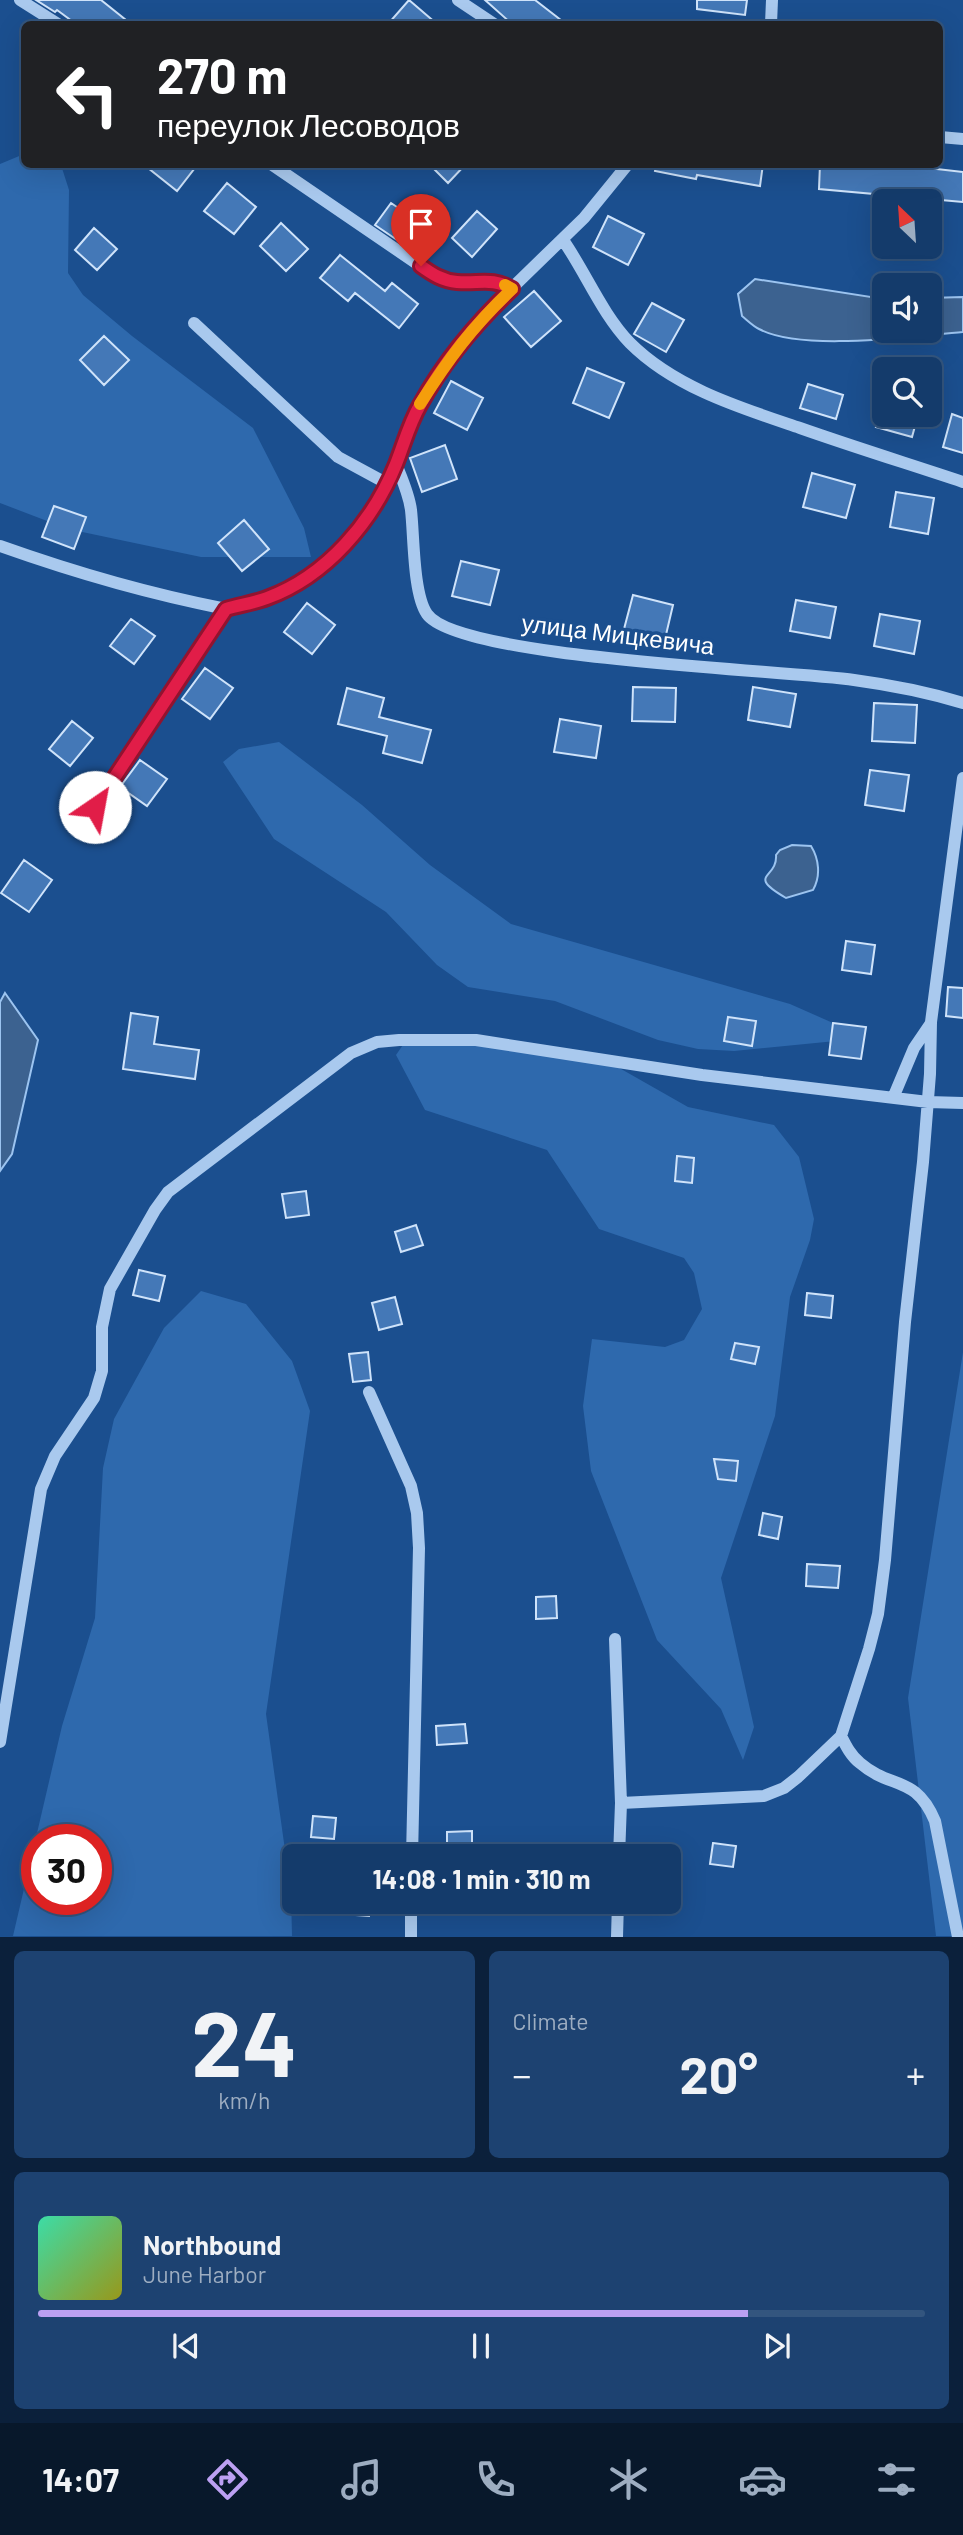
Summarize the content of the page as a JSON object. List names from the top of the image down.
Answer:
{
  "streets": {
    "street": ["улица Мицкевича"]
  },
  "north": "top left",
  "page": {
    "turn": ["270 m", "переулок Лесоводов"],
    "limit": "30",
    "trip": "14:08 · 1 min · 310 m",
    "tile": [
      ["24", "km/h"],
      "Climate"
    ],
    "heat": ["−", "20°", "+"],
    "song": ["Northbound", "June Harbor"],
    "tabs": "14:07"
  }
}
